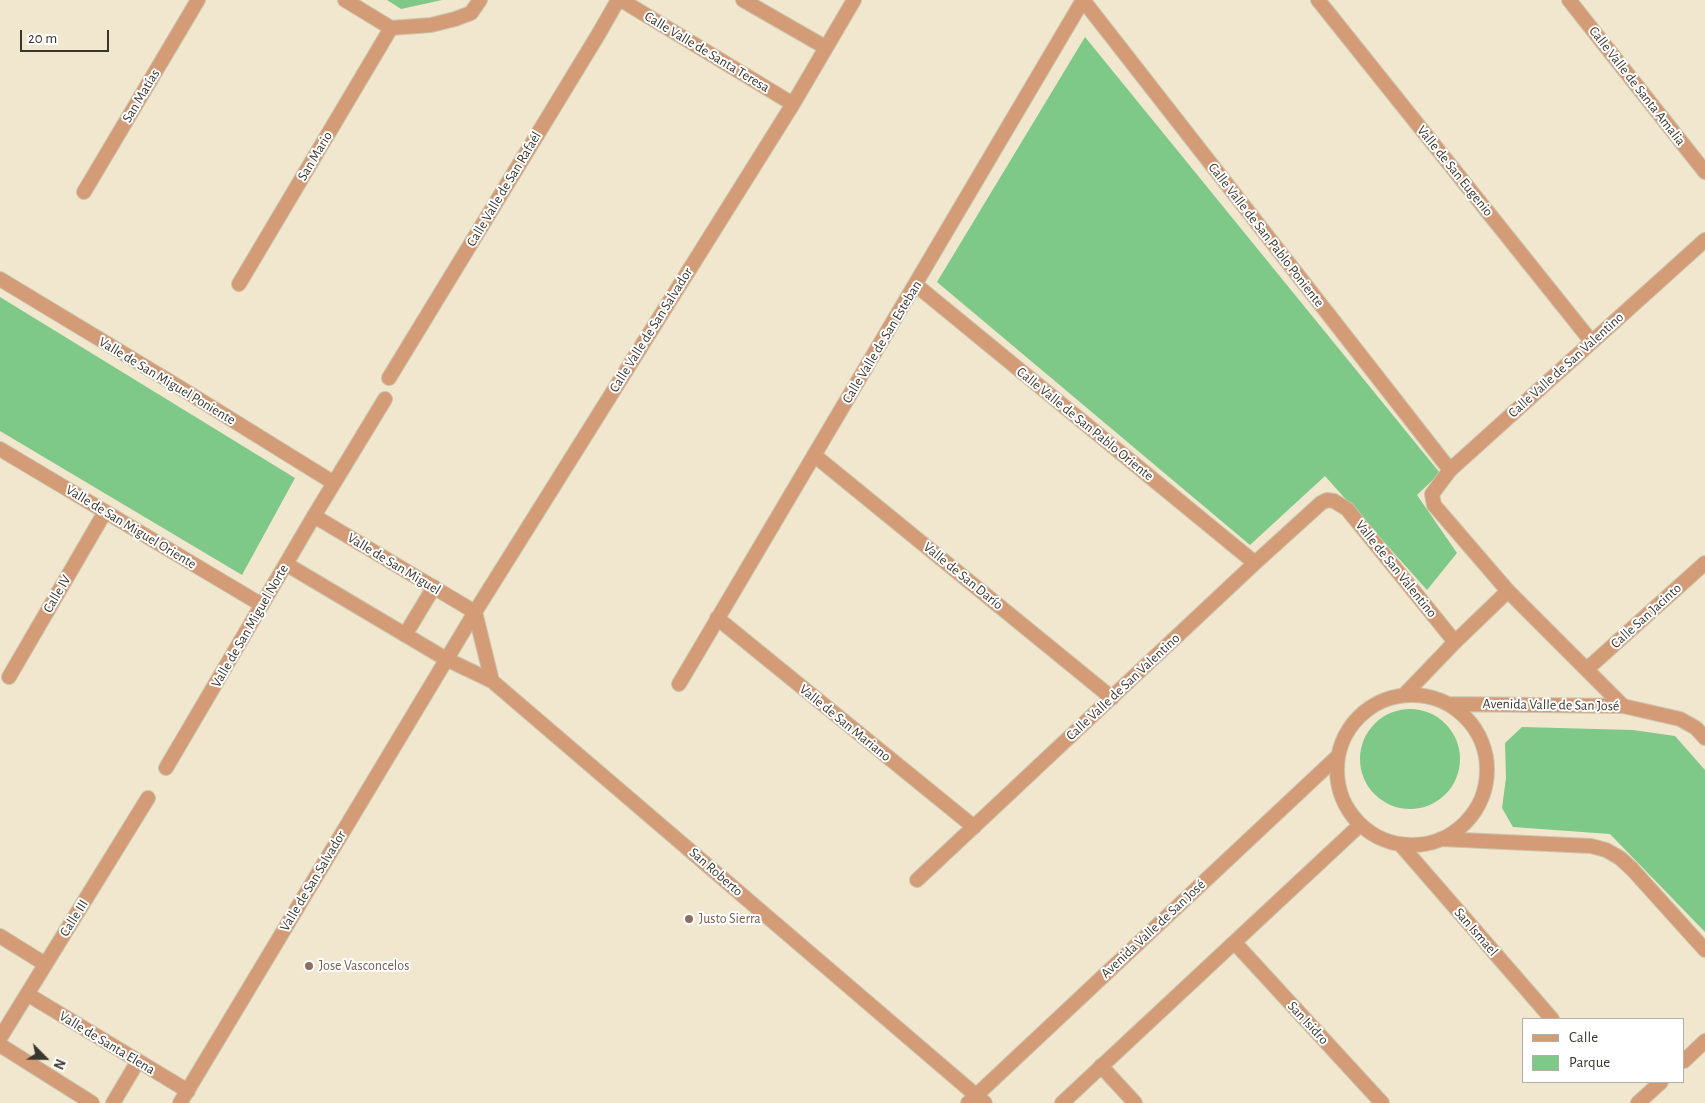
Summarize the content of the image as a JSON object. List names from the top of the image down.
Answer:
{
  "streets": {
    "street": [
      "Calle Valle de Santa Teresa",
      "Calle Valle de Santa Amalia",
      "San Matías",
      "San Mario",
      "Valle de San Eugenio",
      "Calle Valle de San Rafaél",
      "Calle Valle de San Pablo Poniente",
      "Calle Valle de San Salvador",
      "Calle Valle de San Esteban",
      "Calle Valle de San Valentino",
      "Valle de San Miguel Poniente",
      "Calle Valle de San Pablo Oriente",
      "Valle de San Miguel Oriente",
      "Valle de San Miguel",
      "Valle de San Valentino",
      "Valle de San Darío",
      "Calle IV",
      "Calle San Jacinto",
      "Valle de San Miguel Norte",
      "Avenida Valle de San José",
      "Valle de San Mariano",
      "San Roberto",
      "Valle de San Salvador",
      "Calle III",
      "San Ismael",
      "San Isidro",
      "Valle de Santa Elena"
    ]
  },
  "crossings": [
    ["Calle Valle de Santa Teresa", "Calle Valle de San Rafaél"],
    ["Calle Valle de Santa Teresa", "Calle Valle de San Salvador"],
    ["Valle de San Eugenio", "Calle Valle de San Valentino"],
    ["Calle Valle de San Pablo Poniente", "Calle Valle de San Esteban"],
    ["Calle Valle de San Pablo Poniente", "Calle Valle de San Valentino"],
    ["Calle Valle de San Salvador", "Valle de San Miguel"],
    ["Calle Valle de San Salvador", "San Roberto"],
    ["Calle Valle de San Salvador", "Valle de San Salvador"],
    ["Calle Valle de San Esteban", "Calle Valle de San Pablo Oriente"],
    ["Calle Valle de San Esteban", "Valle de San Darío"],
    ["Calle Valle de San Esteban", "Valle de San Mariano"],
    ["Calle Valle de San Valentino", "Calle Valle de San Pablo Oriente"],
    ["Calle Valle de San Valentino", "Valle de San Valentino"],
    ["Calle Valle de San Valentino", "Valle de San Darío"],
    ["Calle Valle de San Valentino", "Valle de San Mariano"],
    ["Valle de San Miguel Poniente", "Valle de San Miguel Norte"],
    ["Valle de San Miguel Oriente", "Calle IV"],
    ["Valle de San Miguel Oriente", "Valle de San Miguel Norte"],
    ["Valle de San Miguel", "Valle de San Miguel Norte"],
    ["Avenida Valle de San José", "San Roberto"],
    ["Avenida Valle de San José", "San Ismael"],
    ["San Roberto", "Valle de San Salvador"],
    ["Valle de San Salvador", "Valle de Santa Elena"],
    ["Calle III", "Valle de Santa Elena"]
  ],
  "places": ["Justo Sierra", "Jose Vasconcelos"],
  "legend": ["Calle", "Parque"],
  "scale_bar": "20 m",
  "north": "bottom right"
}
